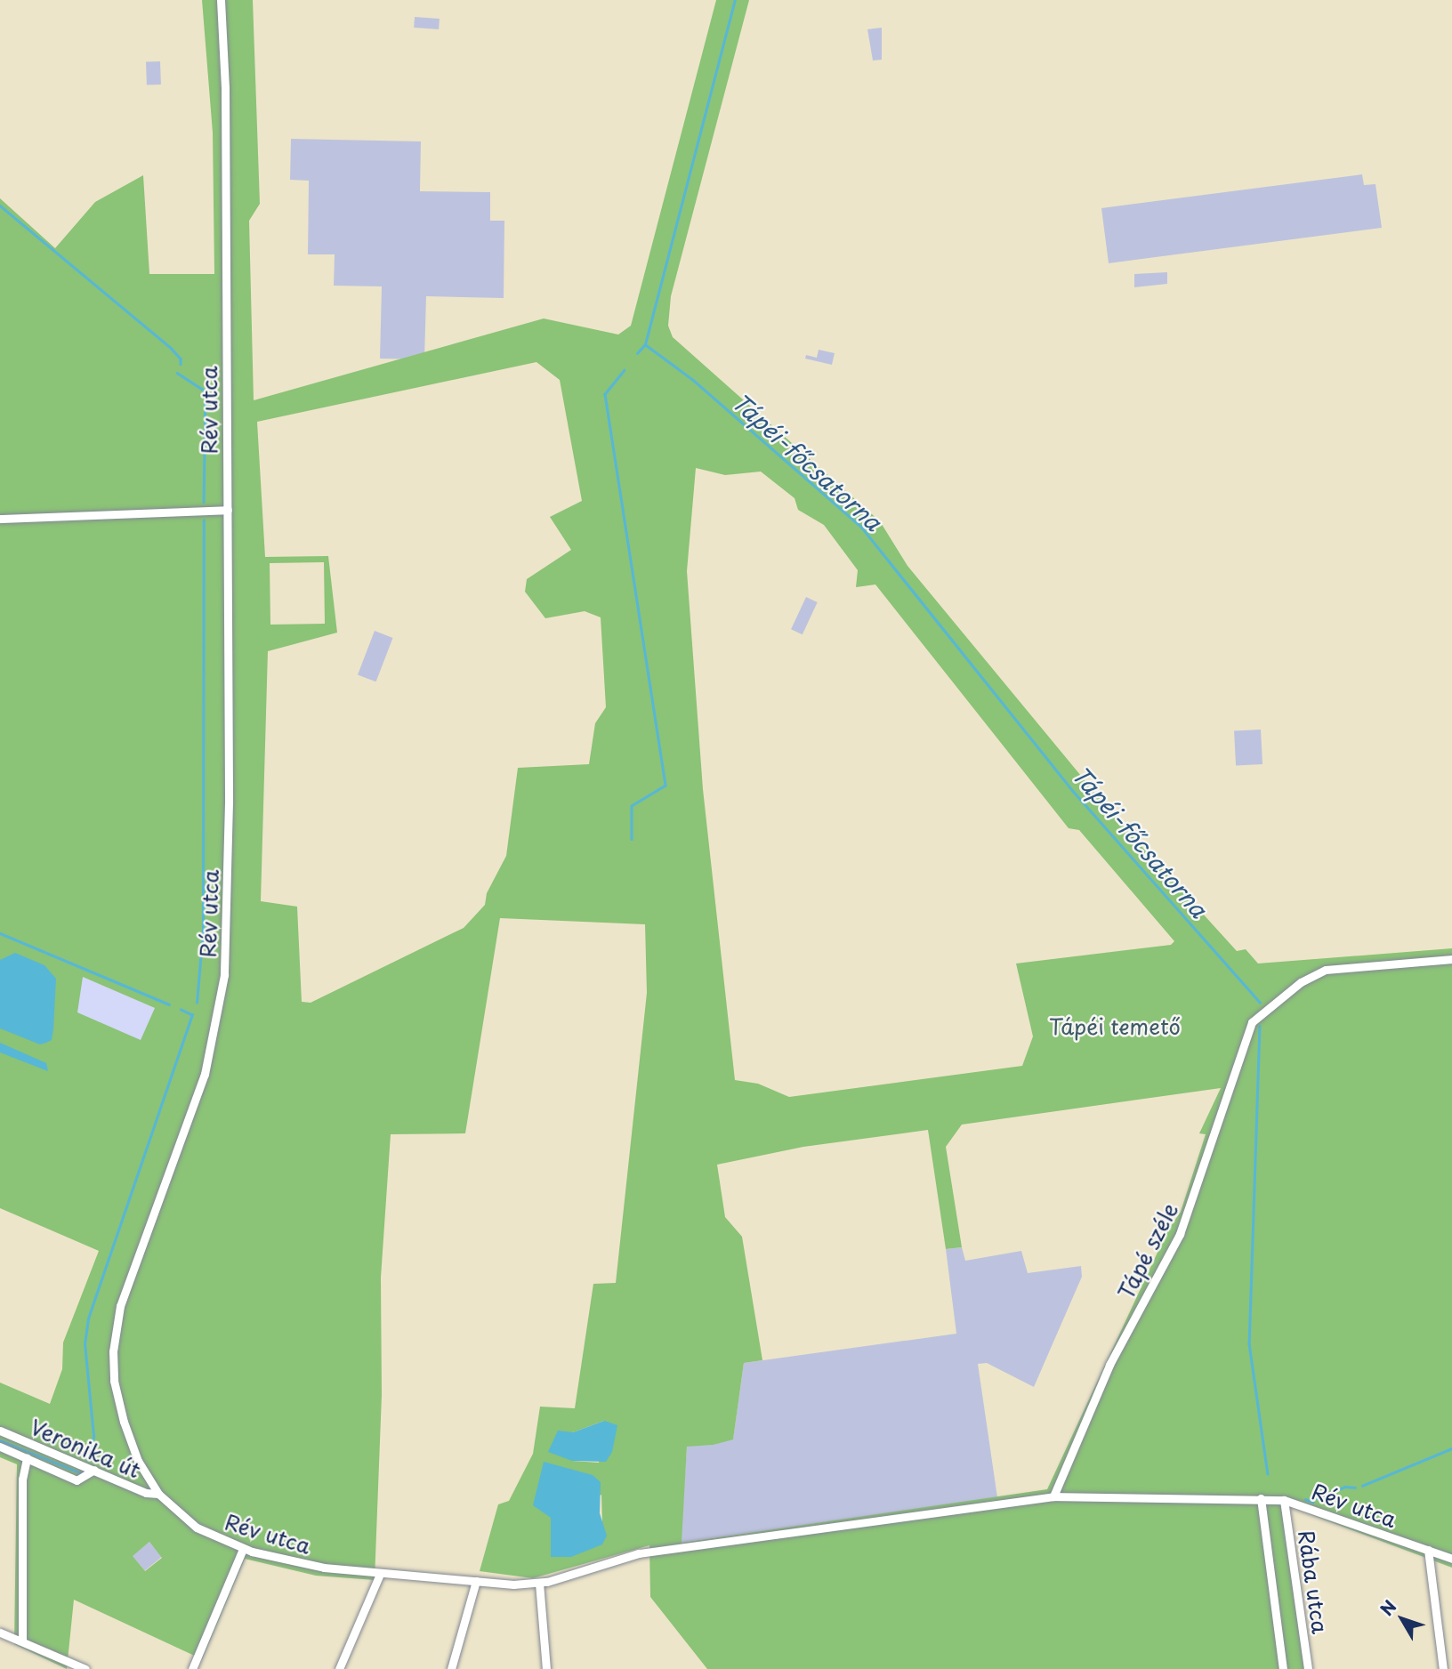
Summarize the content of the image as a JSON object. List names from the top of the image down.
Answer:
{
  "streets": {
    "street": [
      "Rév utca",
      "Tápé széle",
      "Veronika út",
      "Rába utca"
    ]
  },
  "crossings": [
    ["Rév utca", "Tápé széle"],
    ["Rév utca", "Veronika út"],
    ["Rév utca", "Rába utca"]
  ],
  "water": ["Tápéi-főcsatorna"],
  "parks": ["Tápéi temető"],
  "north": "top left"
}
